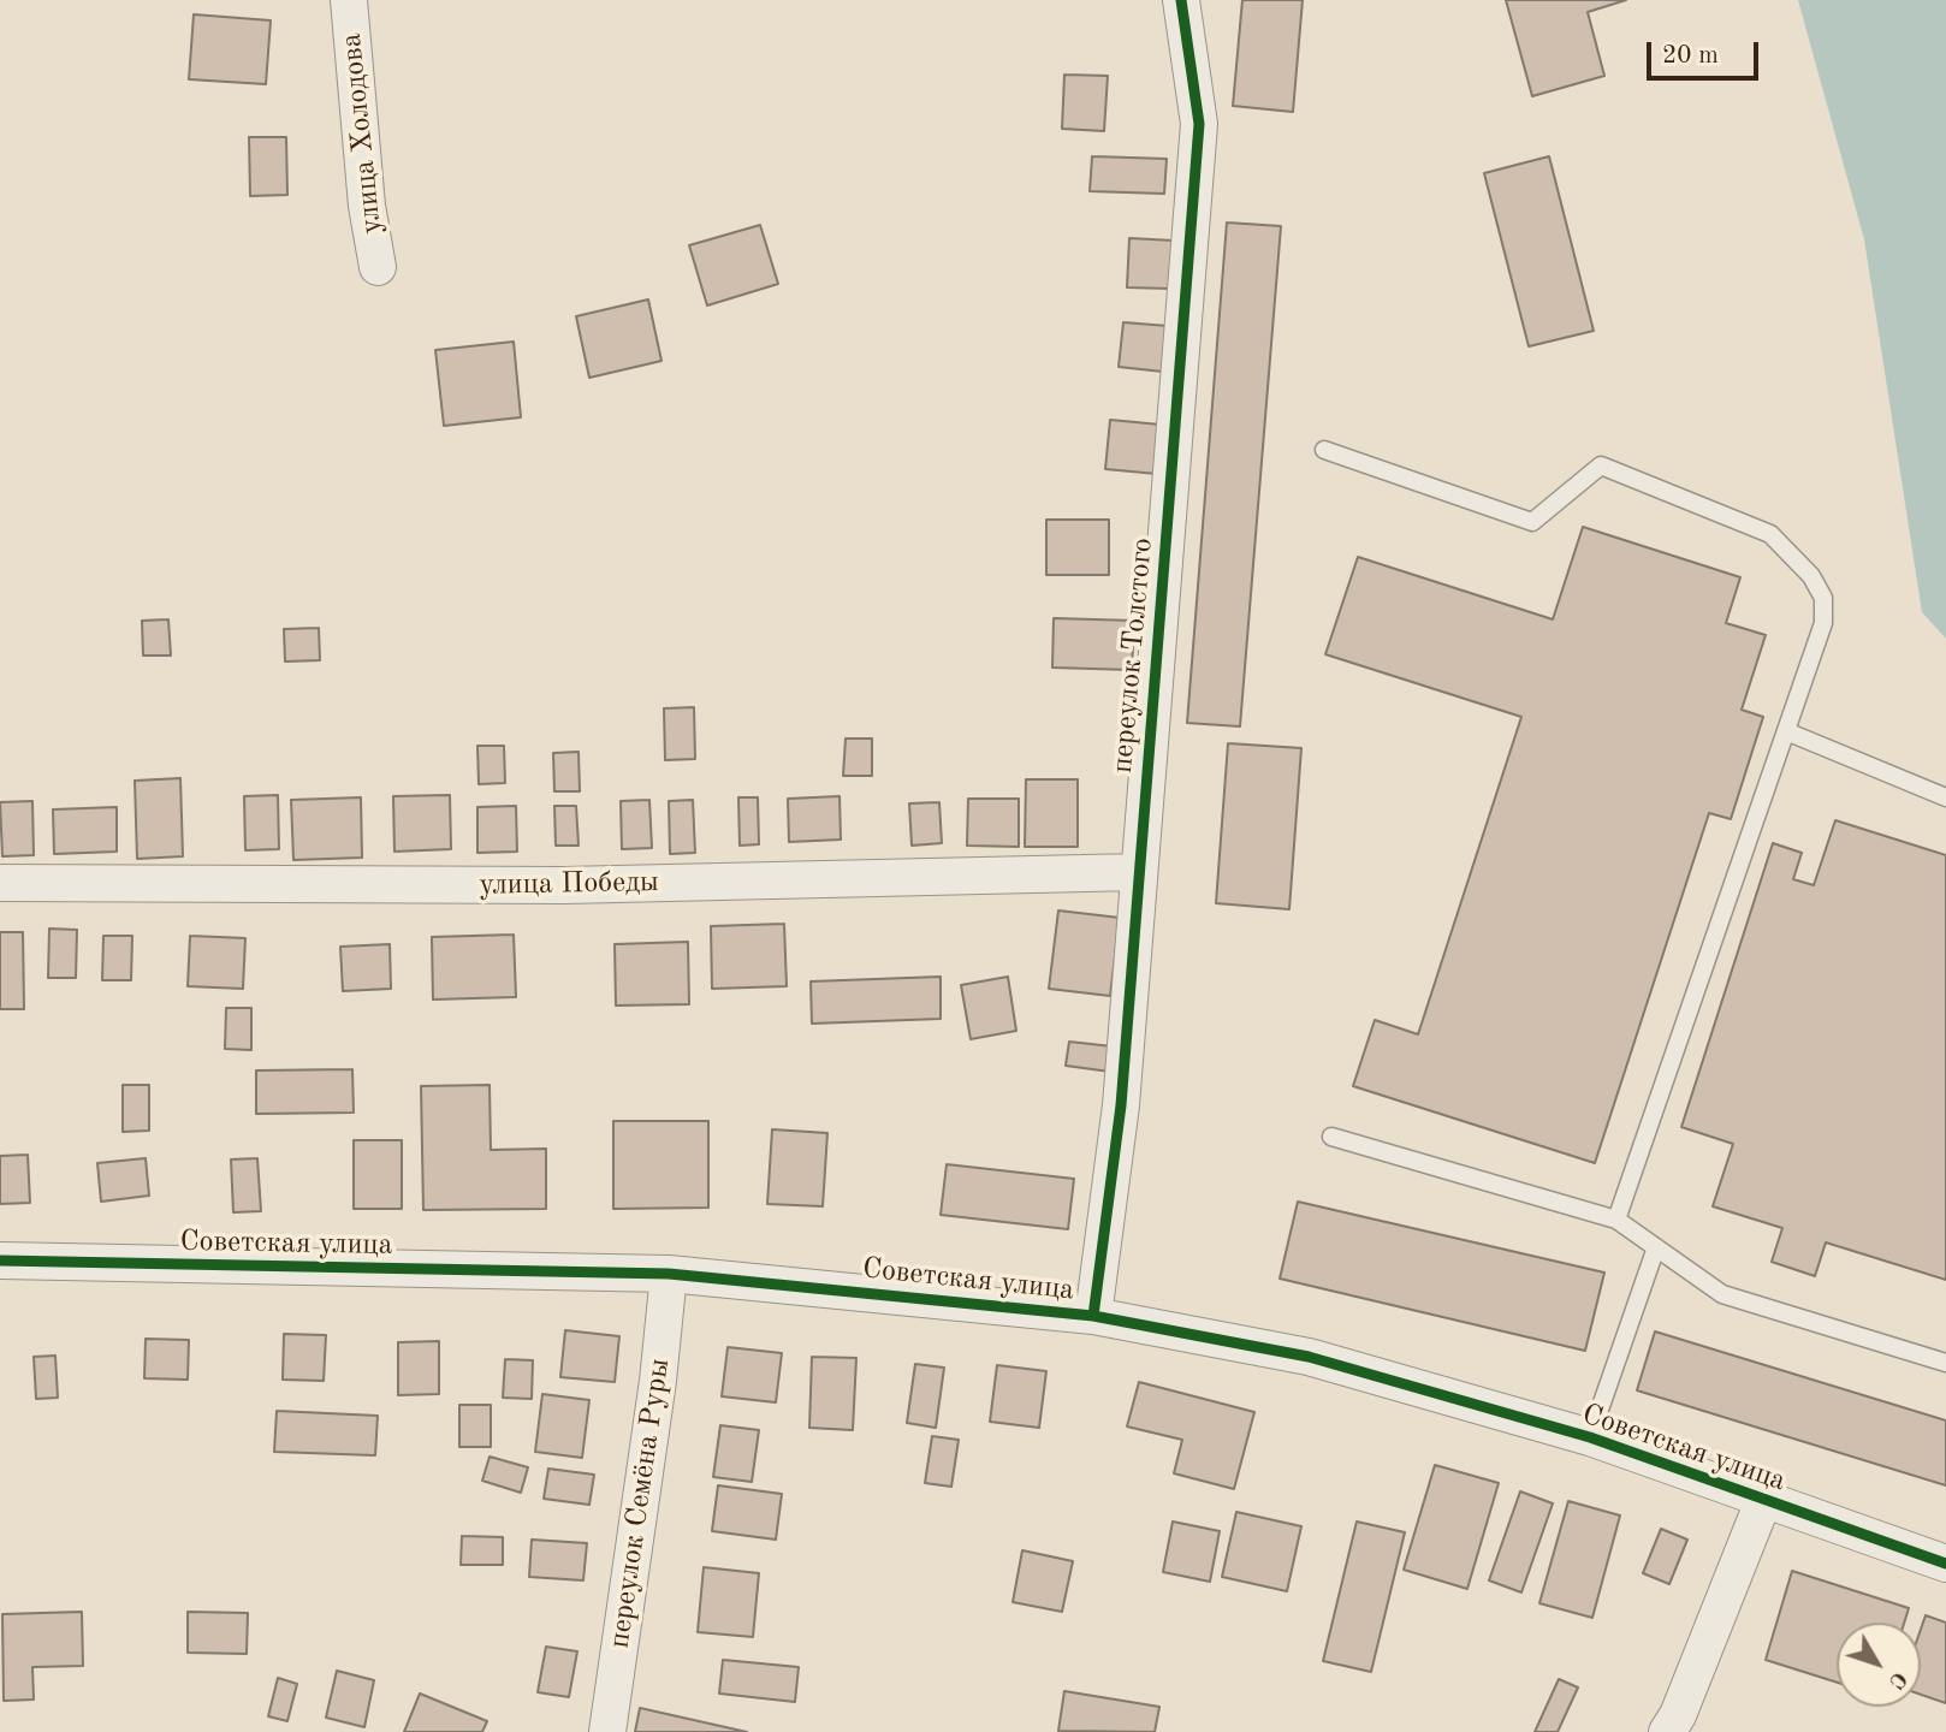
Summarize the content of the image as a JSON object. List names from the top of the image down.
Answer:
{
  "streets": {
    "street": [
      "улица Холодова",
      "переулок Толстого",
      "улица Победы",
      "Советская улица",
      "переулок Семёна Руры"
    ]
  },
  "crossings": [
    ["переулок Толстого", "улица Победы"],
    ["переулок Толстого", "Советская улица"],
    ["Советская улица", "переулок Семёна Руры"]
  ],
  "scale_bar": "20 m",
  "north": "bottom right"
}
